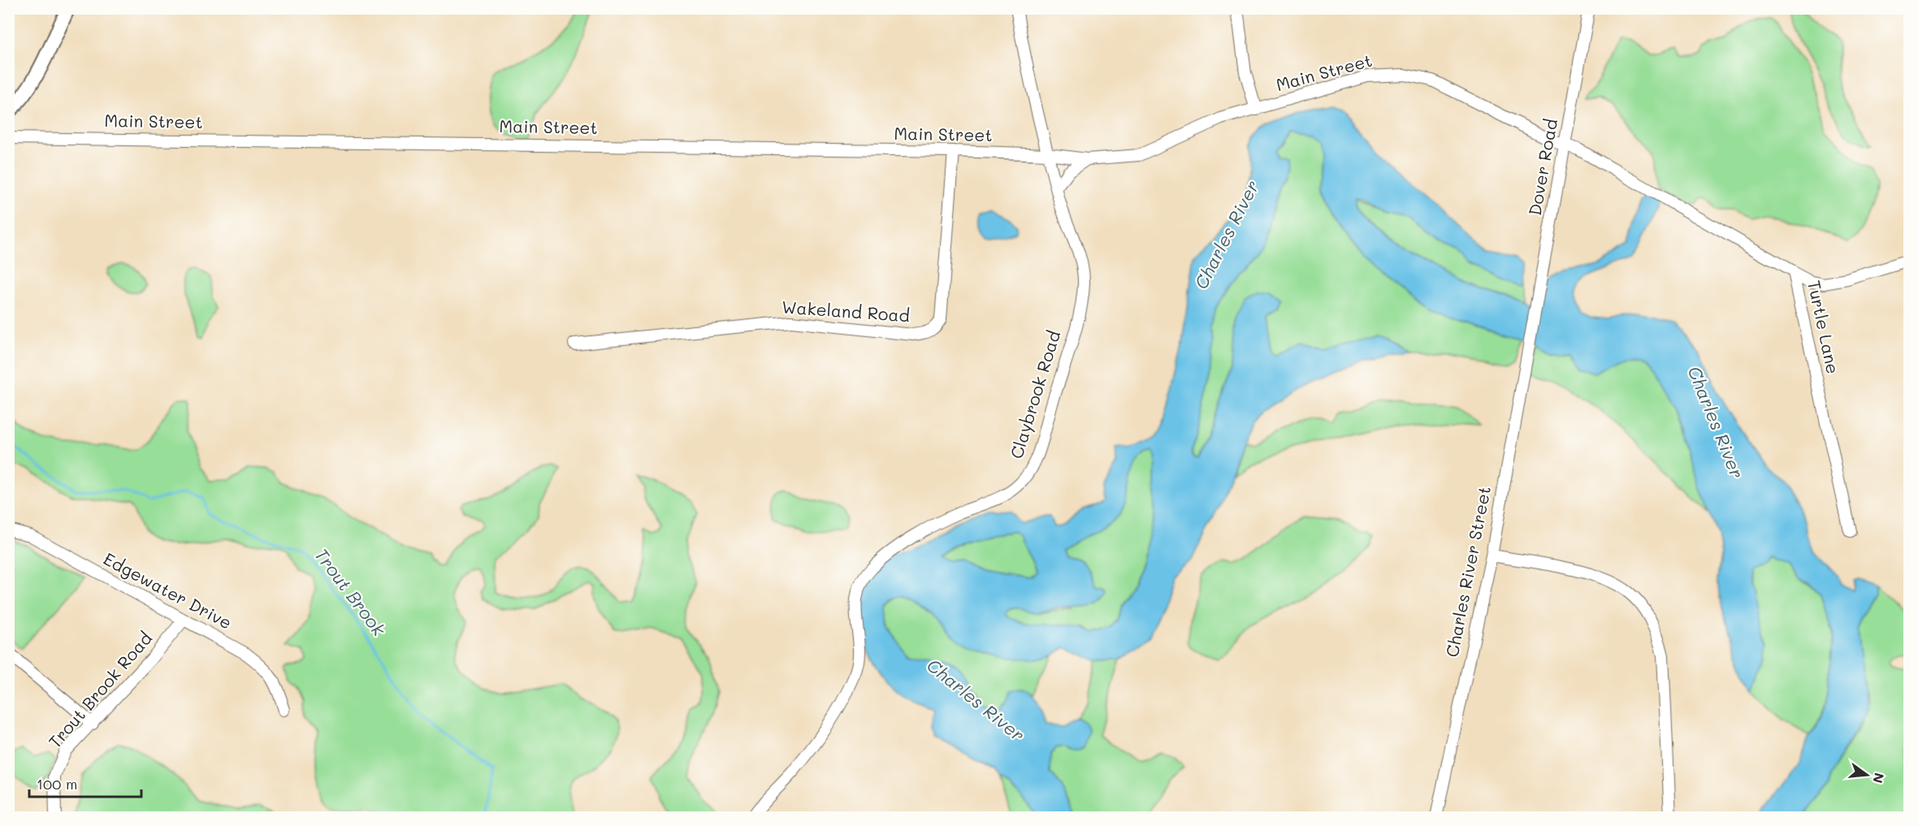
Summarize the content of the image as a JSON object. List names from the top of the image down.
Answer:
{
  "streets": {
    "street": [
      "Main Street",
      "Dover Road",
      "Wakeland Road",
      "Turtle Lane",
      "Claybrook Road",
      "Charles River Street",
      "Edgewater Drive",
      "Trout Brook Road"
    ]
  },
  "crossings": [
    ["Main Street", "Dover Road"],
    ["Main Street", "Wakeland Road"],
    ["Main Street", "Turtle Lane"],
    ["Main Street", "Claybrook Road"],
    ["Dover Road", "Turtle Lane"],
    ["Dover Road", "Charles River Street"],
    ["Edgewater Drive", "Trout Brook Road"]
  ],
  "water": ["Charles River", "Trout Brook"],
  "scale_bar": "100 m",
  "north": "right"
}
